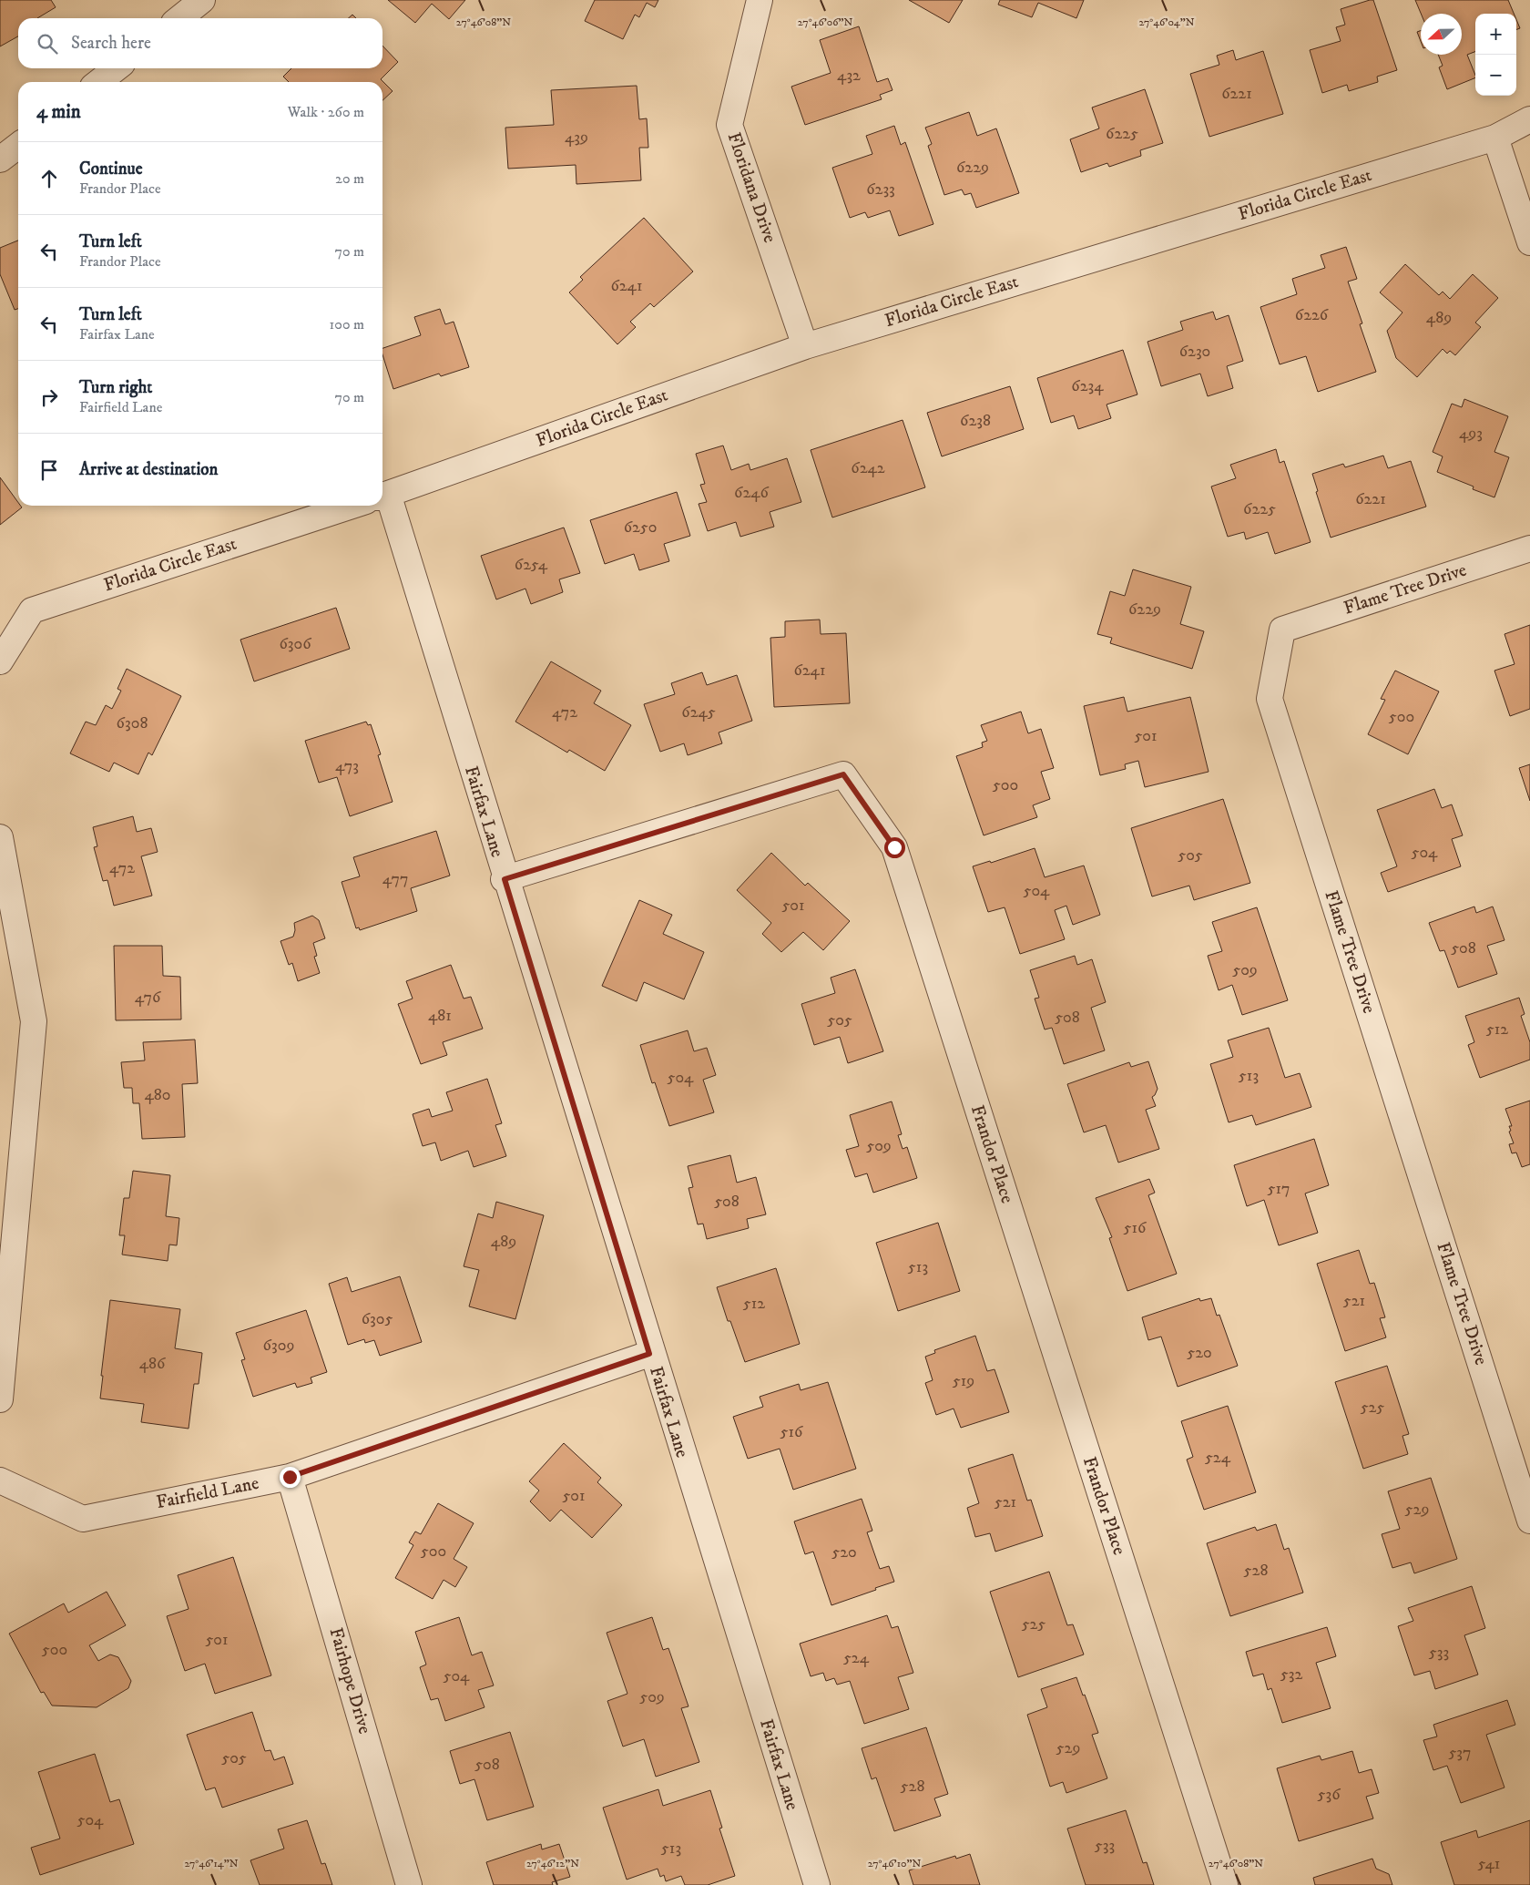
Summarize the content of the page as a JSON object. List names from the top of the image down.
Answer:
{
  "streets": {
    "street": [
      "Floridana Drive",
      "Florida Circle East",
      "Flame Tree Drive",
      "Fairfax Lane",
      "Frandor Place",
      "Fairfield Lane",
      "Fairhope Drive"
    ]
  },
  "crossings": [
    ["Floridana Drive", "Florida Circle East"],
    ["Fairfax Lane", "Frandor Place"],
    ["Fairfax Lane", "Fairfield Lane"],
    ["Fairfield Lane", "Fairhope Drive"]
  ],
  "house_numbers": [
    "432",
    "6221",
    "6225",
    "439",
    "6229",
    "6233",
    "6241",
    "6226",
    "489",
    "6230",
    "6234",
    "6238",
    "493",
    "6242",
    "6246",
    "6221",
    "6225",
    "6250",
    "6254",
    "6229",
    "6306",
    "6241",
    "472",
    "6245",
    "500",
    "6308",
    "501",
    "473",
    "500",
    "504",
    "505",
    "472",
    "477",
    "504",
    "501",
    "508",
    "509",
    "476",
    "481",
    "508",
    "505",
    "512",
    "513",
    "504",
    "480",
    "509",
    "517",
    "508",
    "516",
    "489",
    "513",
    "521",
    "512",
    "6305",
    "6309",
    "520",
    "486",
    "519",
    "525",
    "516",
    "524",
    "501",
    "521",
    "529",
    "500",
    "520",
    "528",
    "525",
    "501",
    "500",
    "533",
    "524",
    "532",
    "504",
    "509",
    "529",
    "537",
    "505",
    "508",
    "528",
    "536",
    "504",
    "533",
    "513",
    "541"
  ],
  "north": "left",
  "page": {
    "map_buttons": ["+", "−"],
    "search": "Search here",
    "heading": ["4 min", "Walk · 260 m"],
    "list": [
      ["Continue", "Frandor Place", "20 m"],
      ["Turn left", "Frandor Place", "70 m"],
      ["Turn left", "Fairfax Lane", "100 m"],
      ["Turn right", "Fairfield Lane", "70 m"],
      "Arrive at destination"
    ]
  },
  "coordinates": [
    "27°46'08\"N",
    "27°46'06\"N",
    "27°46'04\"N",
    "27°46'14\"N",
    "27°46'12\"N",
    "27°46'10\"N"
  ]
}
